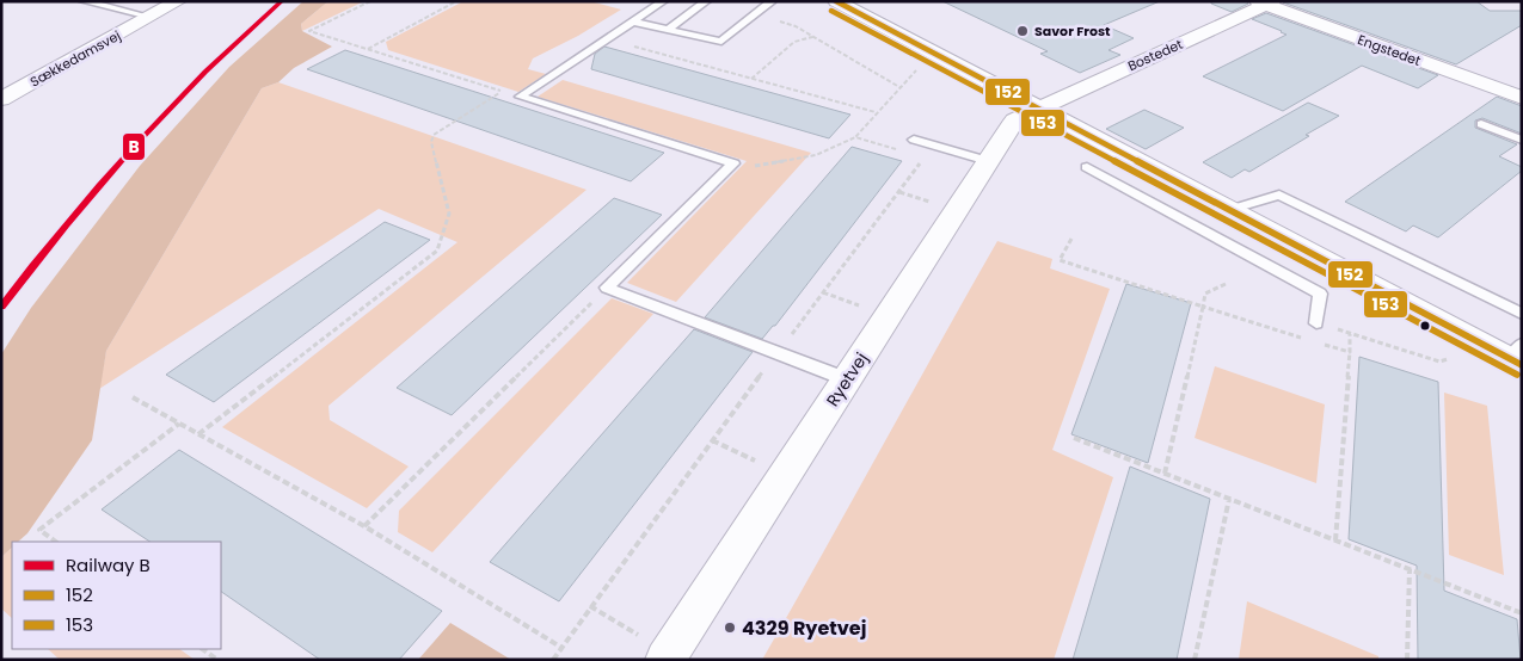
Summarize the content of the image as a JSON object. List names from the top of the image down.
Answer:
{
  "streets": {
    "street": [
      "Engstedet",
      "Bostedet",
      "Sækkedamsvej",
      "Ryetvej"
    ]
  },
  "crossings": [
    ["Engstedet", "Bostedet"],
    ["Bostedet", "Ryetvej"]
  ],
  "places": ["Savor Frost", "4329 Ryetvej"],
  "lines": ["rail line B", "transit line 152", "transit line 153"],
  "legend": ["Railway B", "152", "153"]
}
